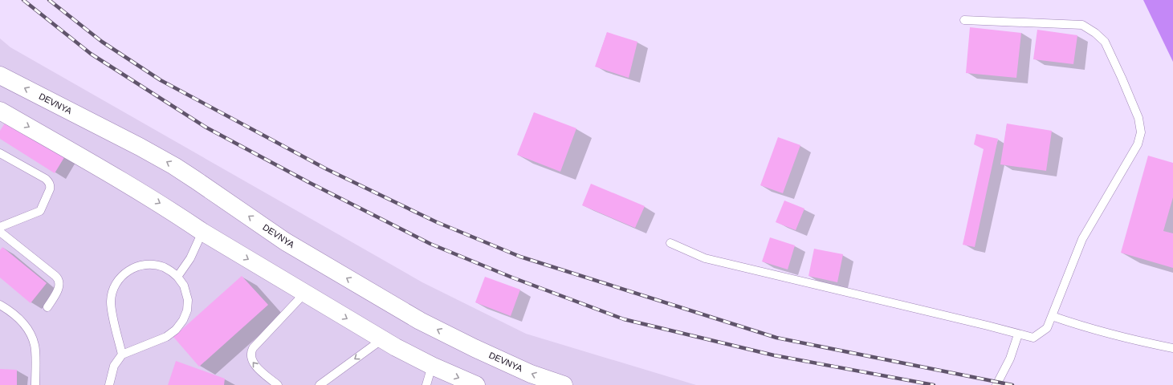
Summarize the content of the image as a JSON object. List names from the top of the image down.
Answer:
{
  "streets": {
    "main road": ["DEVNYA"]
  }
}
